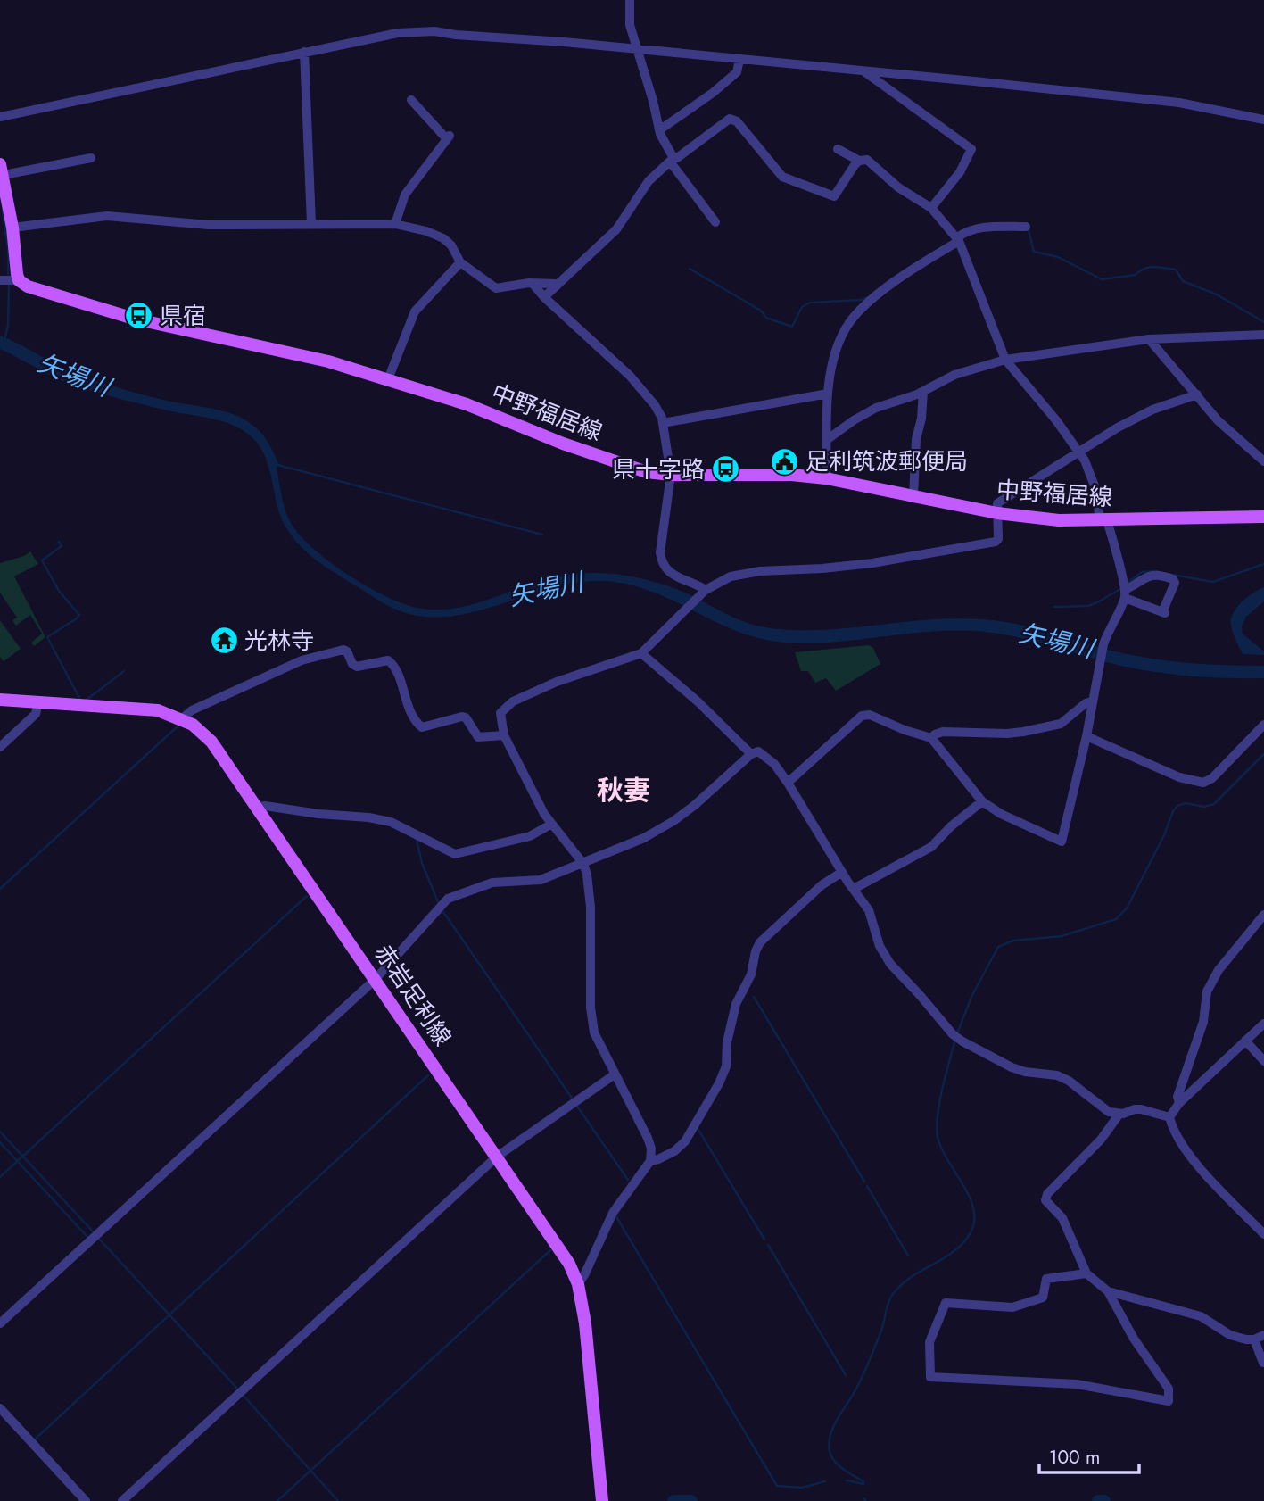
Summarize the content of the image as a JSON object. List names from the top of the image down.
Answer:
{
  "streets": {
    "main road": ["中野福居線", "赤岩足利線"]
  },
  "districts": ["秋妻"],
  "water": ["矢場川"],
  "places": {
    "bus stop": ["県宿", "県十字路"],
    "public building": ["足利筑波郵便局"],
    "temple": ["光林寺"]
  },
  "scale_bar": "100 m"
}
